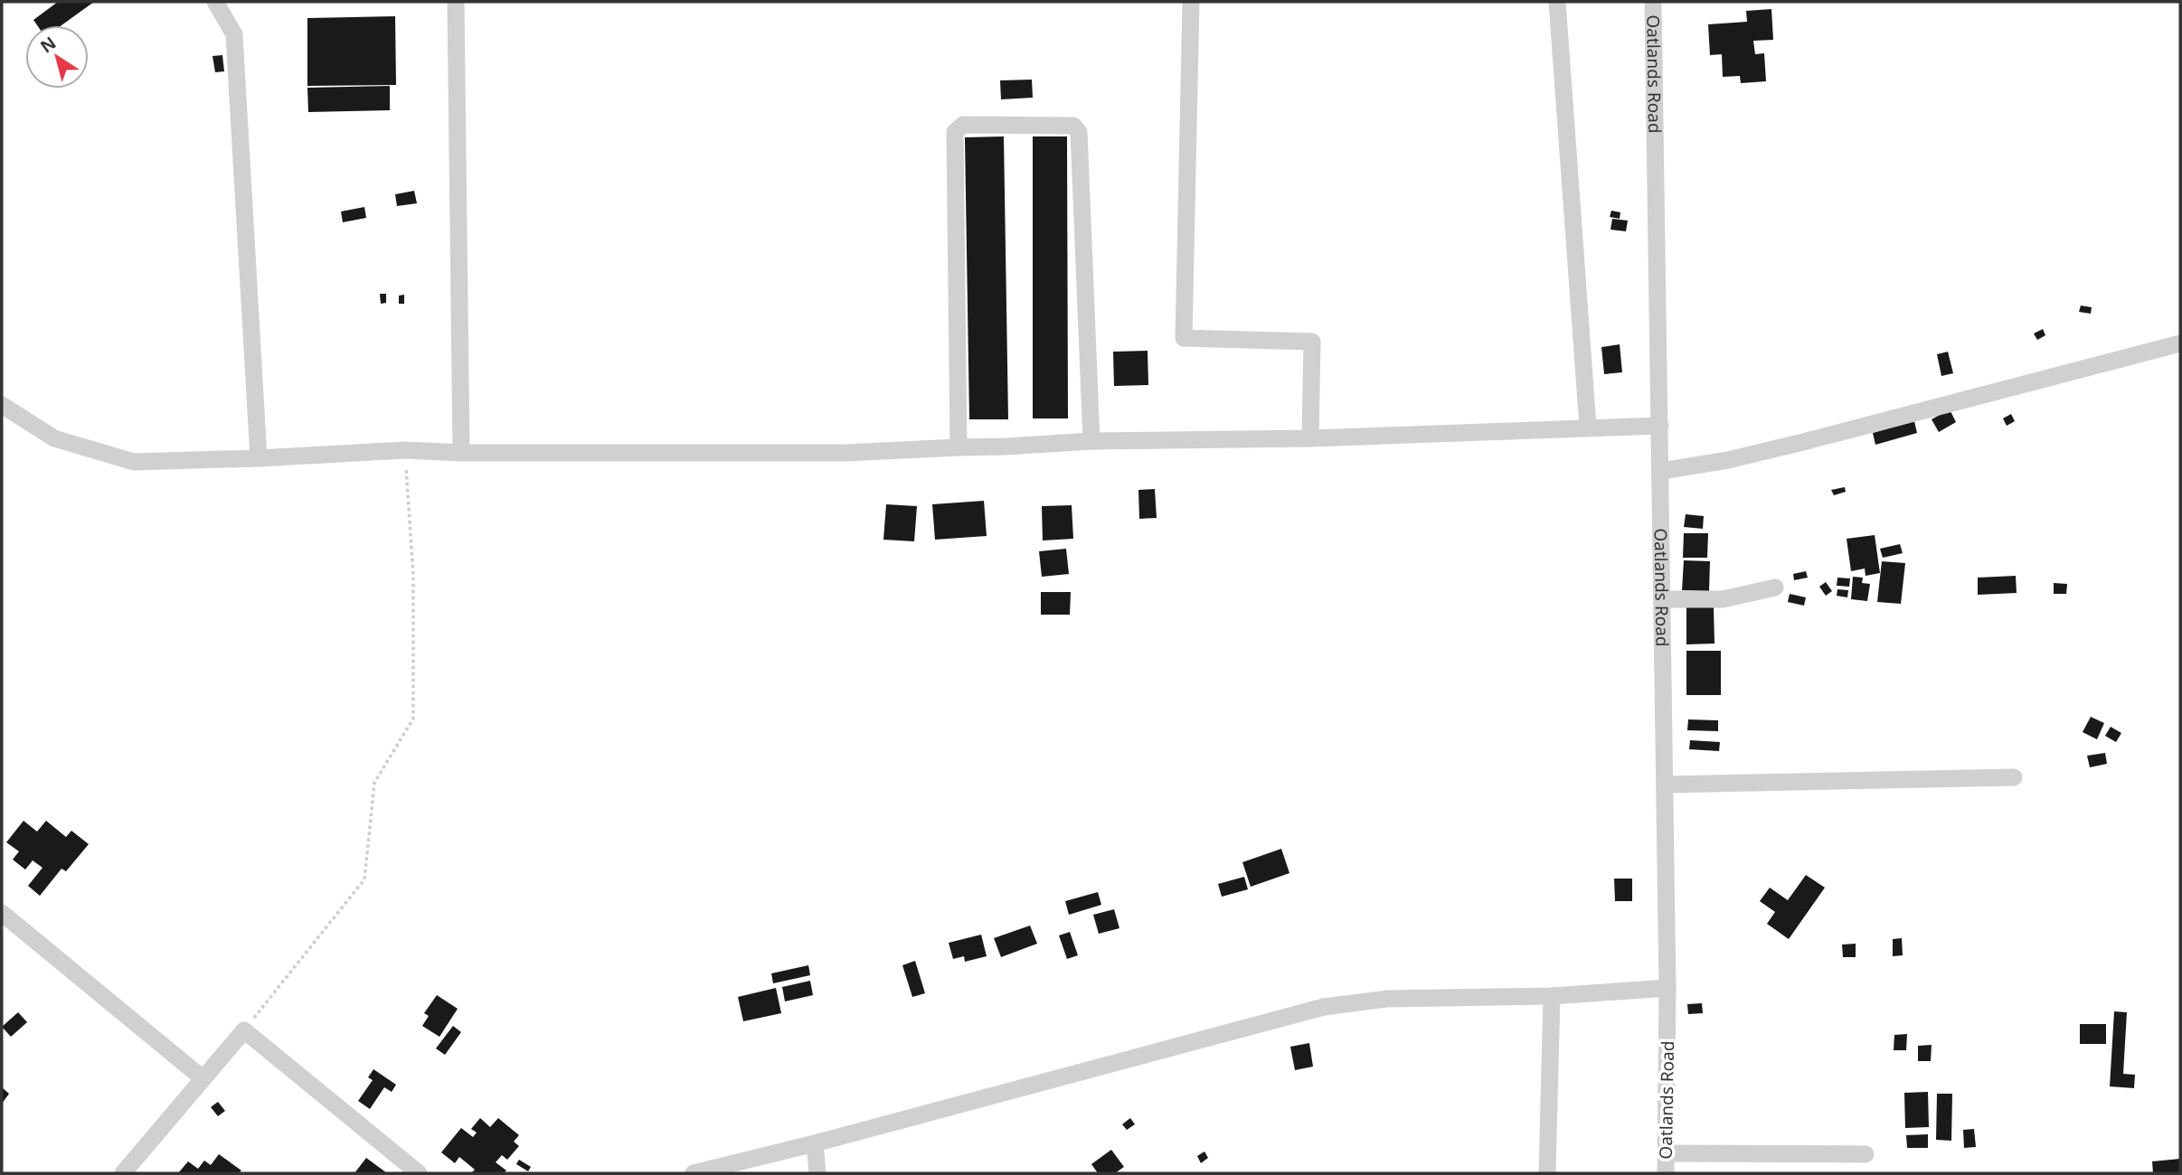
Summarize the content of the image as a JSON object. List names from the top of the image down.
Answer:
{
  "streets": {
    "street": ["Oatlands Road"]
  },
  "north": "top left"
}
